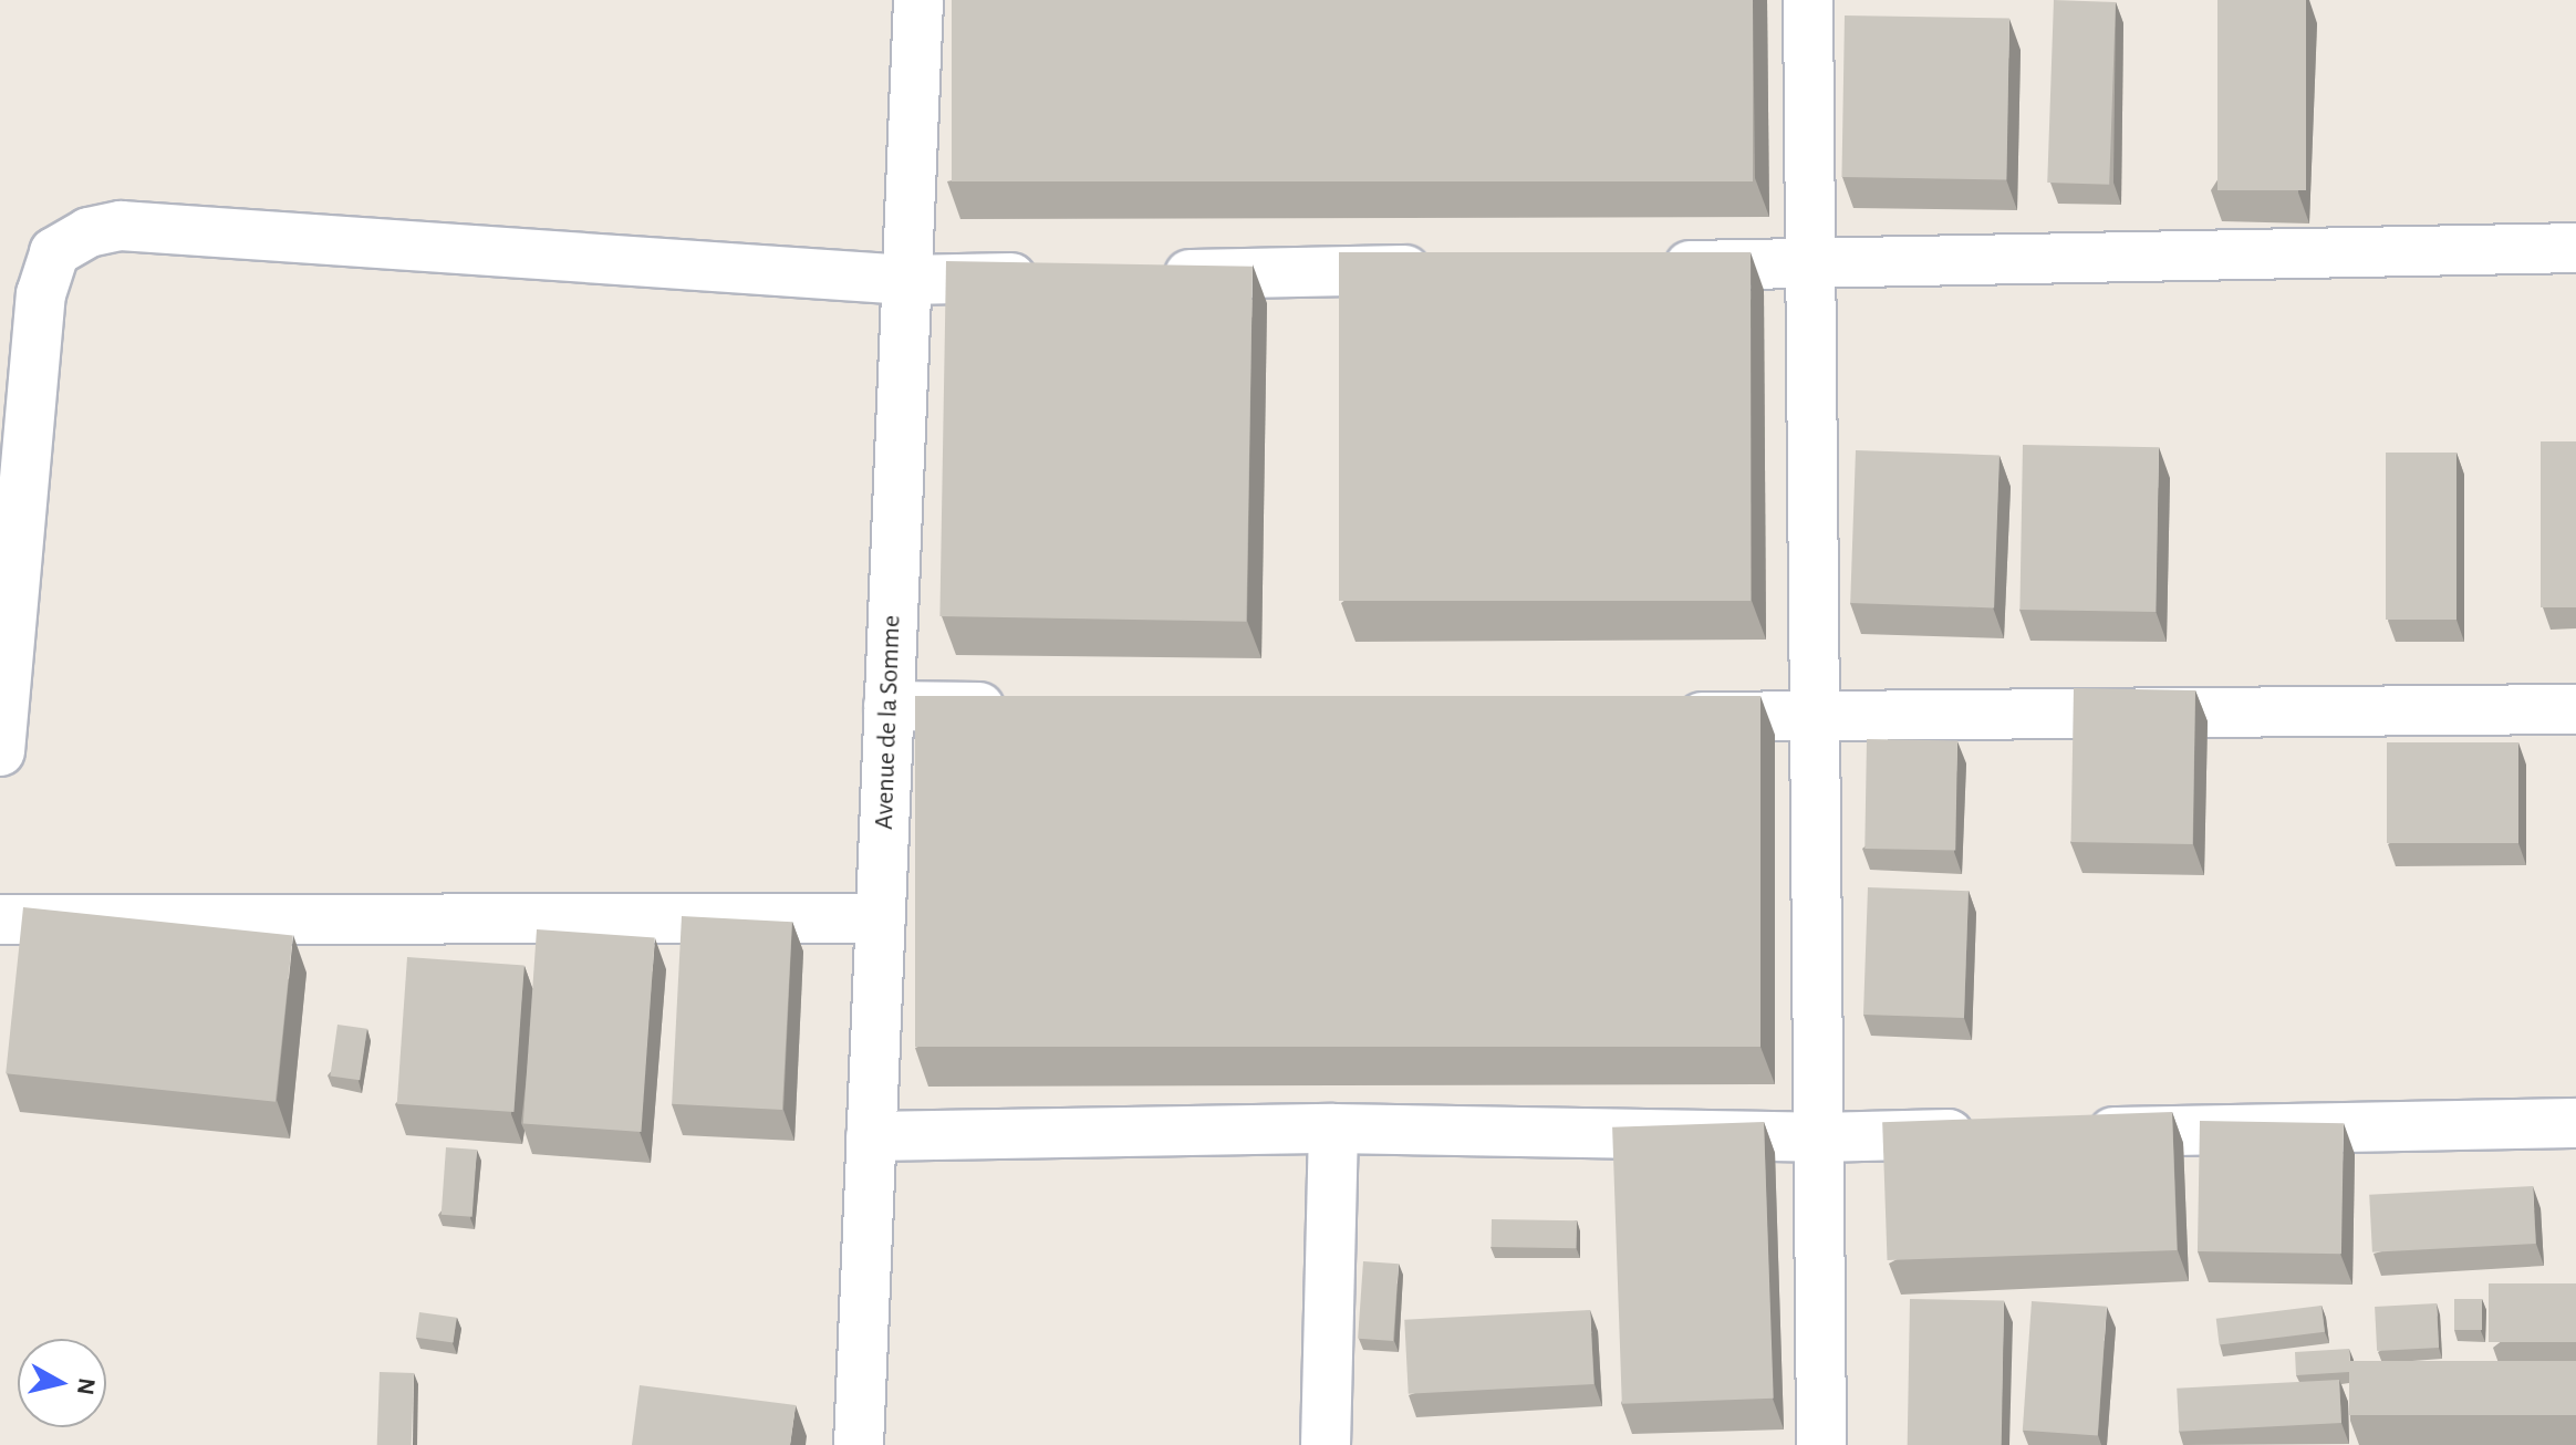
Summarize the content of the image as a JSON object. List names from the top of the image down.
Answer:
{
  "streets": {
    "street": ["Avenue de la Somme"]
  },
  "north": "right"
}
